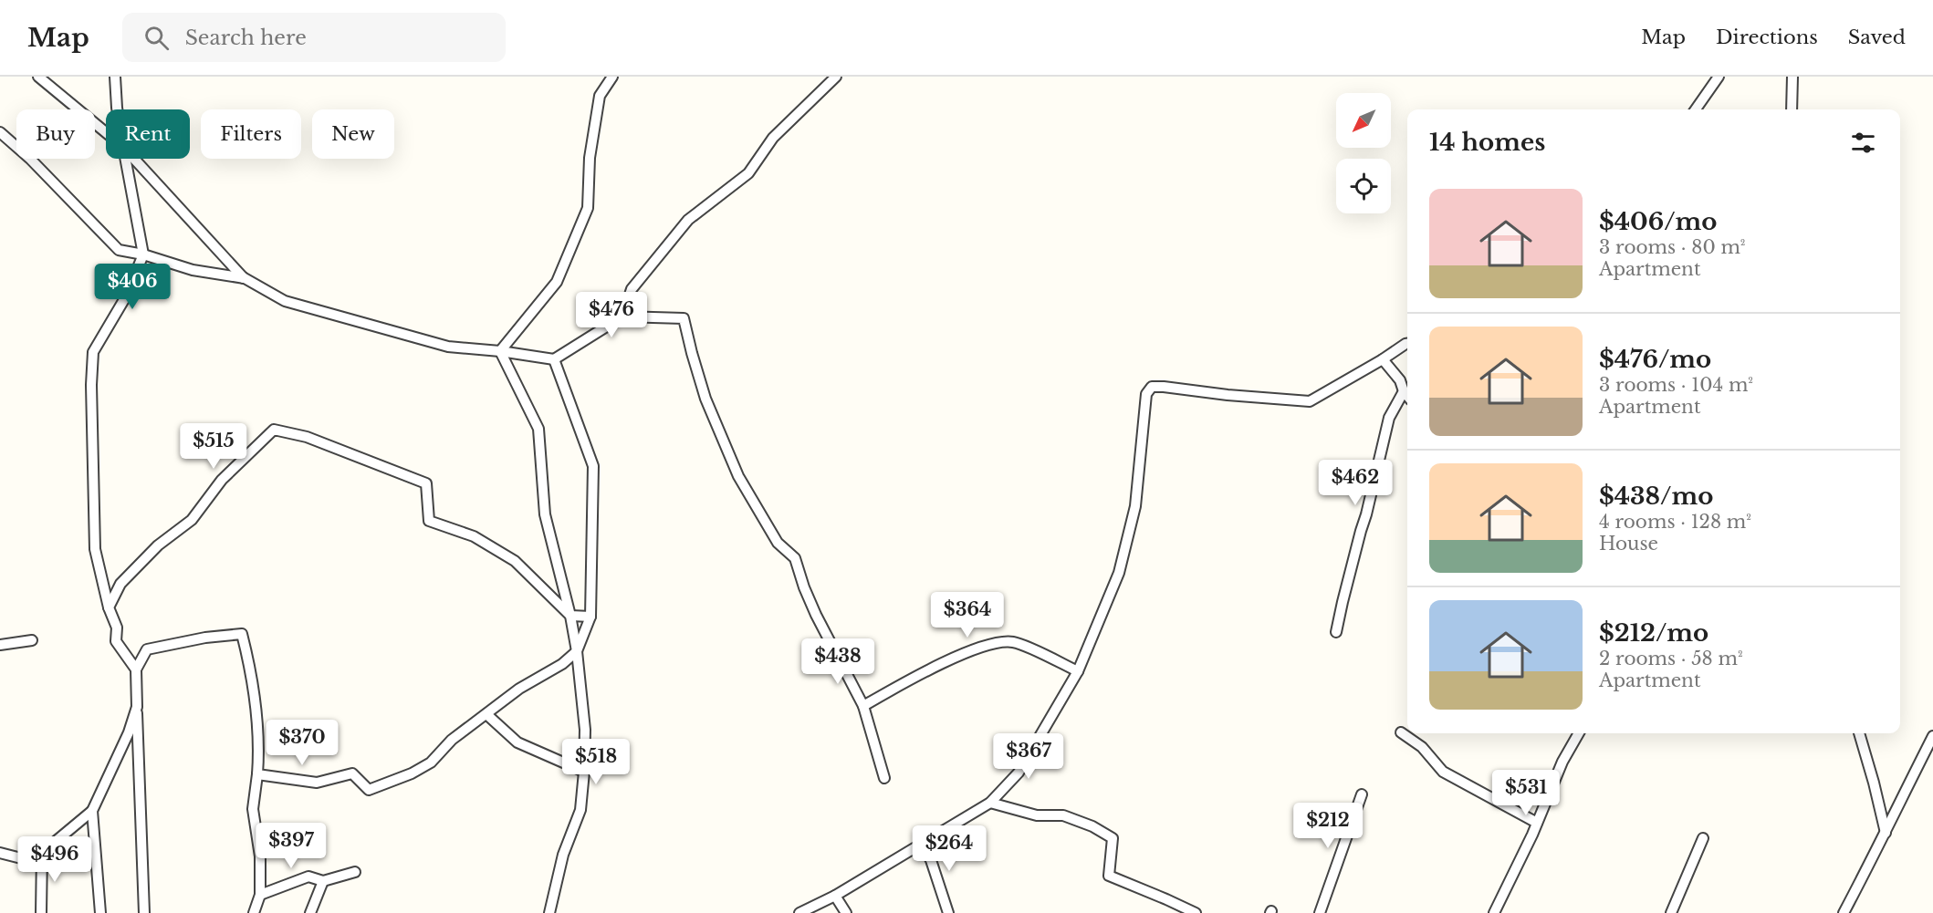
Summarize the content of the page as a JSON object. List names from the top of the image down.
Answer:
{
  "north": "bottom left",
  "page": {
    "header": "Map",
    "search": "Search here",
    "nav": ["Map", "Directions", "Saved"],
    "chip": [
      "Buy",
      "Rent",
      "Filters",
      "New"
    ],
    "heading": "14 homes",
    "list": [
      {
        "name": "$406/mo",
        "note": "3 rooms · 80 m² · Apartment"
      },
      {
        "name": "$476/mo",
        "note": "3 rooms · 104 m² · Apartment"
      },
      {
        "name": "$438/mo",
        "note": "4 rooms · 128 m² · House"
      },
      {
        "name": "$212/mo",
        "note": "2 rooms · 58 m² · Apartment"
      }
    ],
    "price": [
      "$406",
      "$476",
      "$515",
      "$462",
      "$364",
      "$438",
      "$370",
      "$367",
      "$518",
      "$531",
      "$212",
      "$397",
      "$264",
      "$496"
    ]
  }
}
